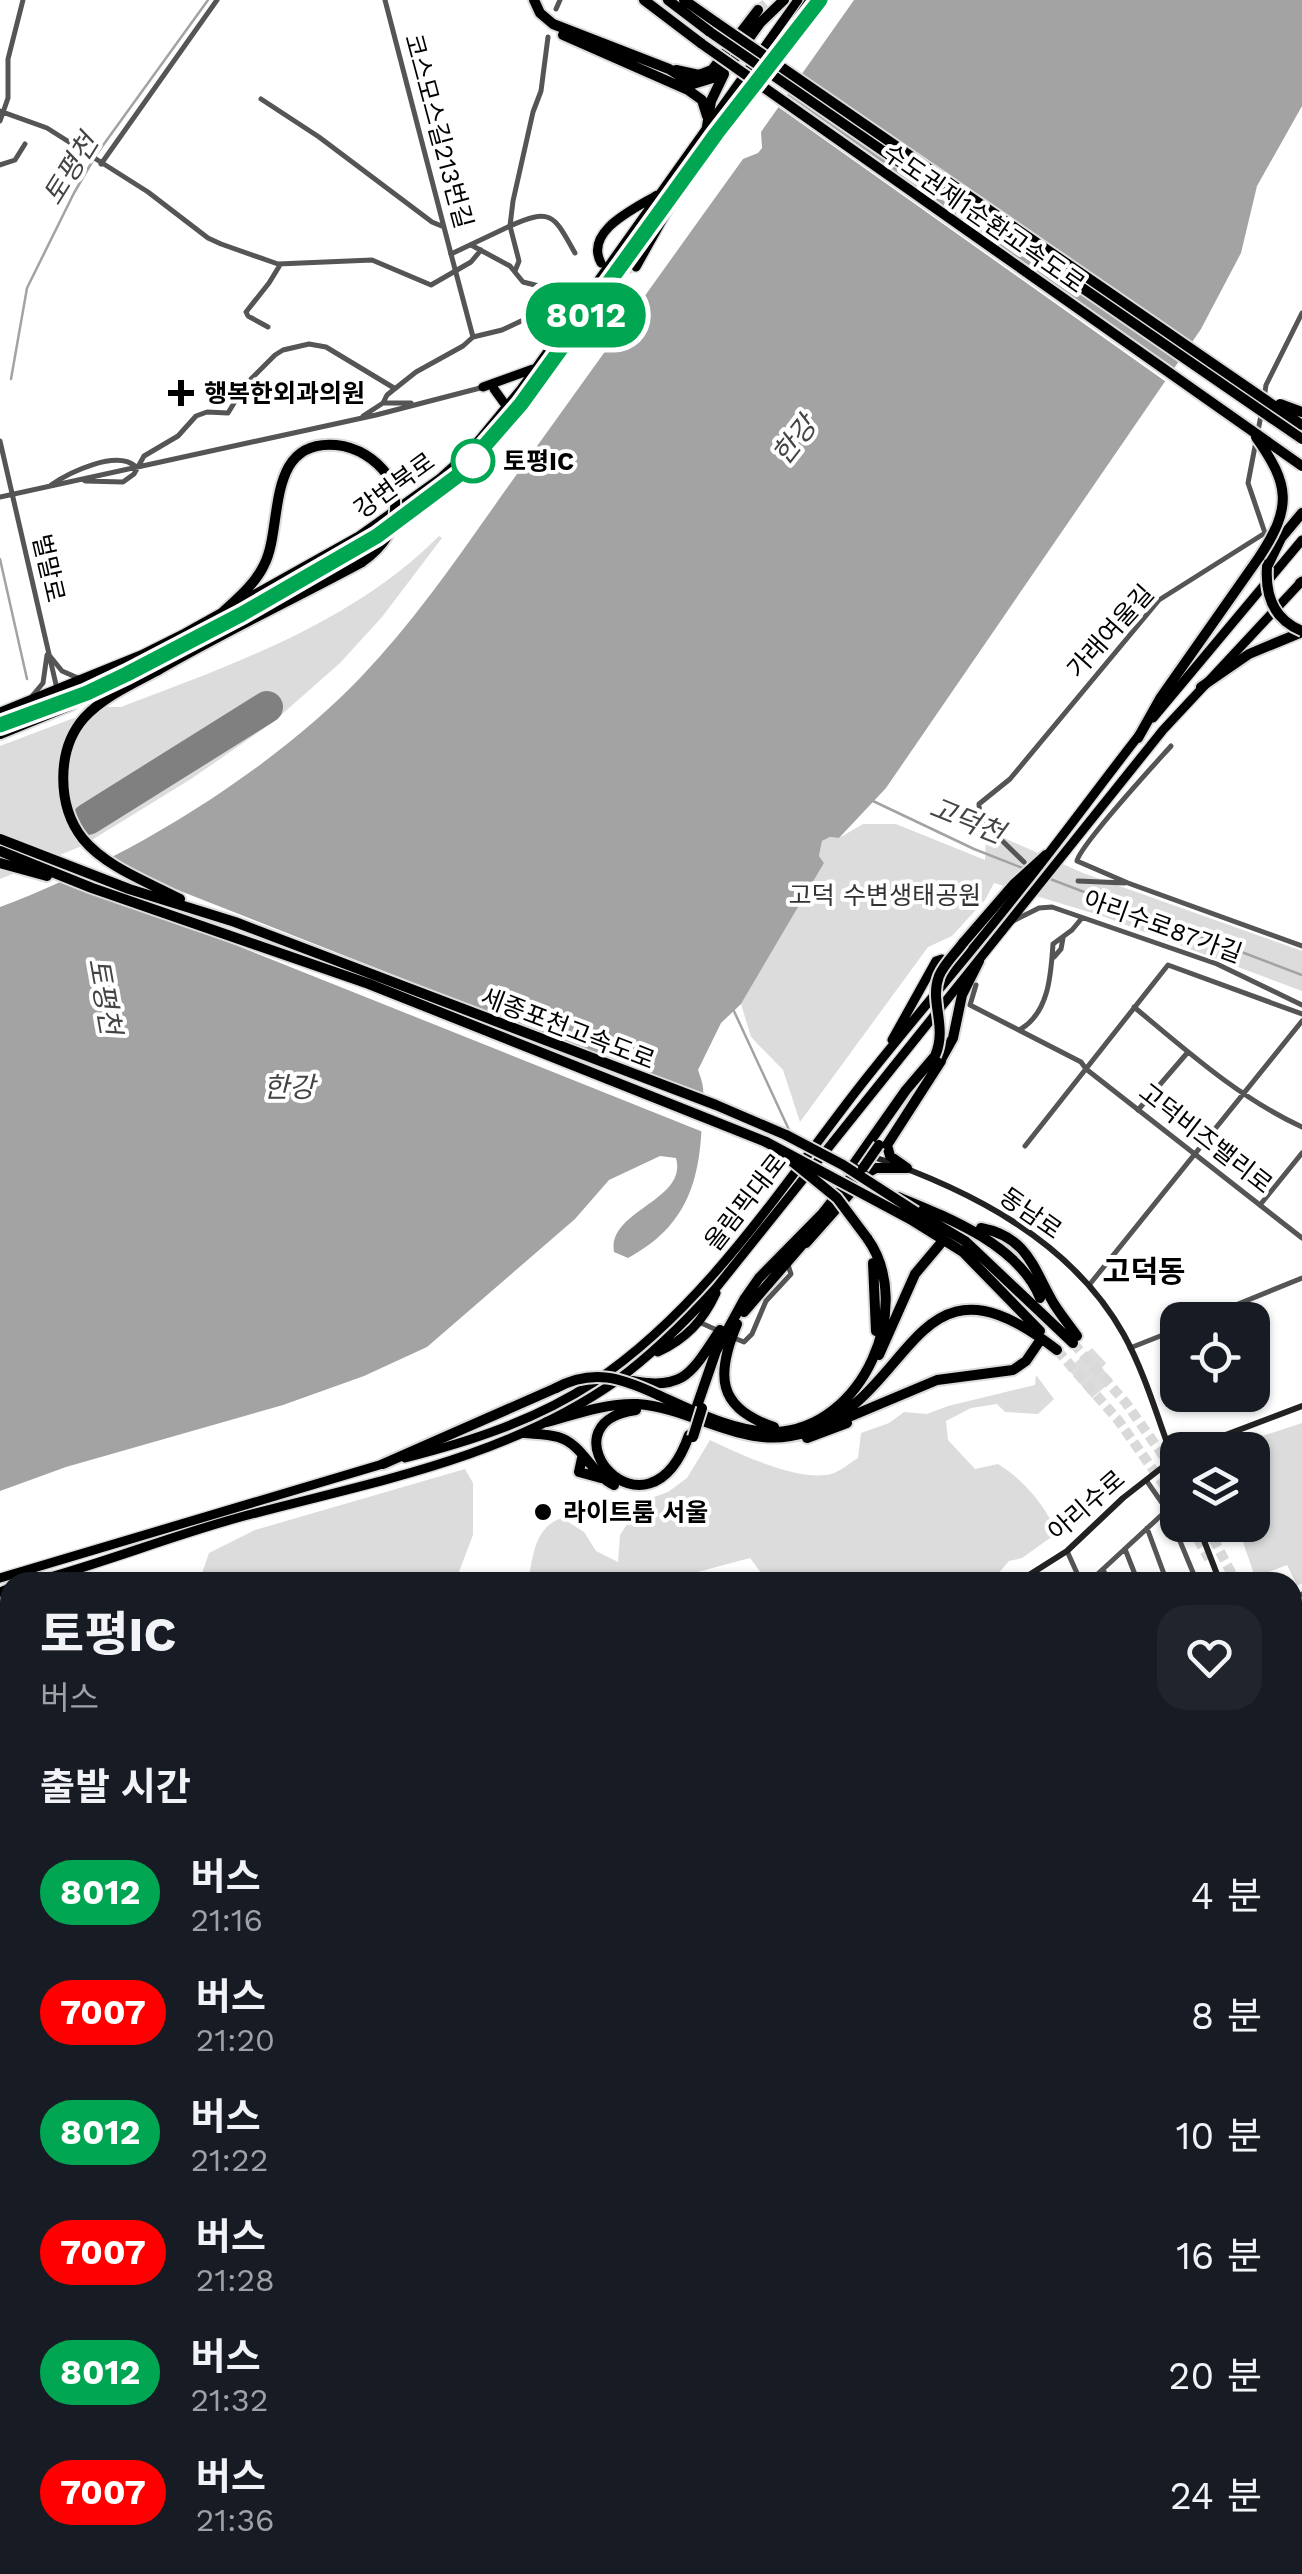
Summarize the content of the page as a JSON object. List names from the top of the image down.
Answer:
{
  "streets": {
    "highway": ["수도권제1순환고속도로", "세종포천고속도로"],
    "main road": [
      "강변북로",
      "올림픽대로",
      "동남로",
      "아리수로"
    ],
    "street": [
      "코스모스길213번길",
      "벌말로",
      "가래여울길",
      "아리수로87가길",
      "고덕비즈밸리로"
    ]
  },
  "crossings": [
    ["강변북로", "벌말로"],
    ["아리수로87가길", "올림픽대로"]
  ],
  "districts": ["고덕동"],
  "water": ["토평천", "한강", "고덕천"],
  "parks": ["고덕 수변생태공원"],
  "places": {
    "health": ["행복한외과의원"],
    "other": ["토평IC", "라이트룸 서울"]
  },
  "lines": ["bus line 8012"],
  "page": {
    "on_map": "8012",
    "heading": [
      ["토평IC", "버스"],
      "출발 시간"
    ],
    "list": [
      {
        "mark": "8012",
        "name": "버스",
        "note": "21:16",
        "value": "4 분"
      },
      {
        "mark": "7007",
        "name": "버스",
        "note": "21:20",
        "value": "8 분"
      },
      {
        "mark": "8012",
        "name": "버스",
        "note": "21:22",
        "value": "10 분"
      },
      {
        "mark": "7007",
        "name": "버스",
        "note": "21:28",
        "value": "16 분"
      },
      {
        "mark": "8012",
        "name": "버스",
        "note": "21:32",
        "value": "20 분"
      },
      {
        "mark": "7007",
        "name": "버스",
        "note": "21:36",
        "value": "24 분"
      }
    ]
  }
}
